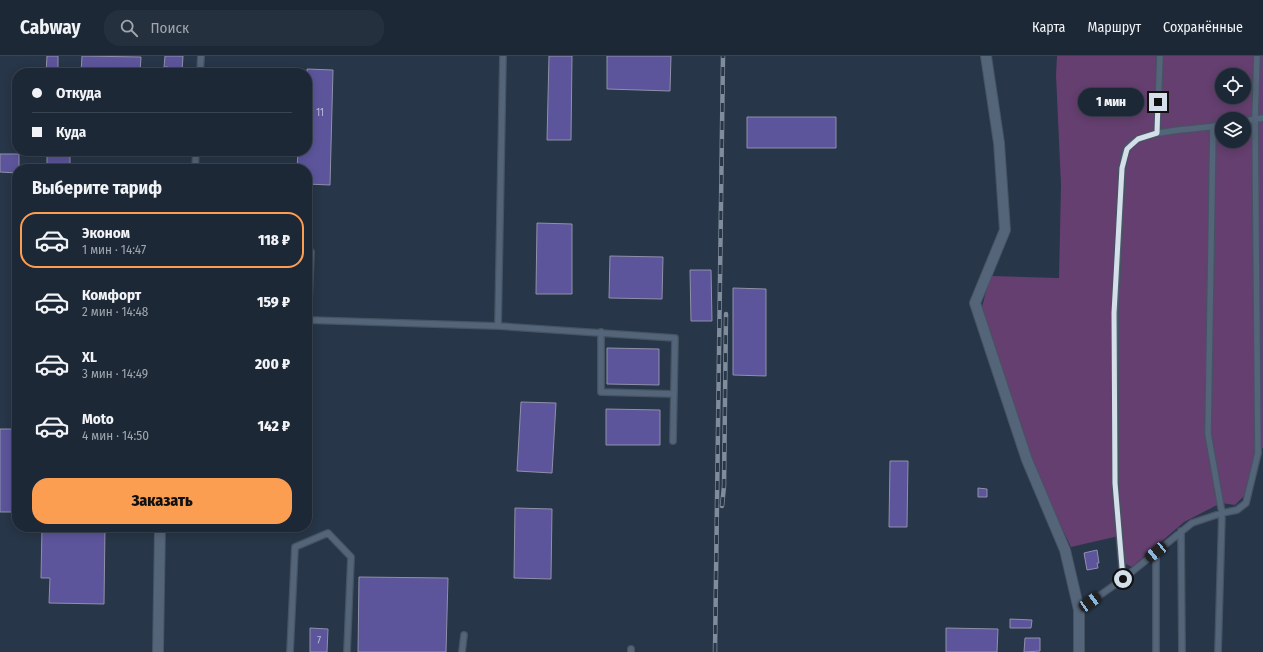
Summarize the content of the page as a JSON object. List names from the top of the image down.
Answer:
{
  "house_numbers": ["11", "7"],
  "page": {
    "header": "Cabway",
    "search": "Поиск",
    "nav": ["Карта", "Маршрут", "Сохранённые"],
    "banner": ["Откуда", "Куда"],
    "bubble": "1 мин",
    "heading": "Выберите тариф",
    "list": [
      {
        "name": "Эконом",
        "note": "1 мин · 14:47",
        "value": "118 ₽"
      },
      {
        "name": "Комфорт",
        "note": "2 мин · 14:48",
        "value": "159 ₽"
      },
      {
        "name": "XL",
        "note": "3 мин · 14:49",
        "value": "200 ₽"
      },
      {
        "name": "Moto",
        "note": "4 мин · 14:50",
        "value": "142 ₽"
      }
    ],
    "buttons": "Заказать"
  }
}
